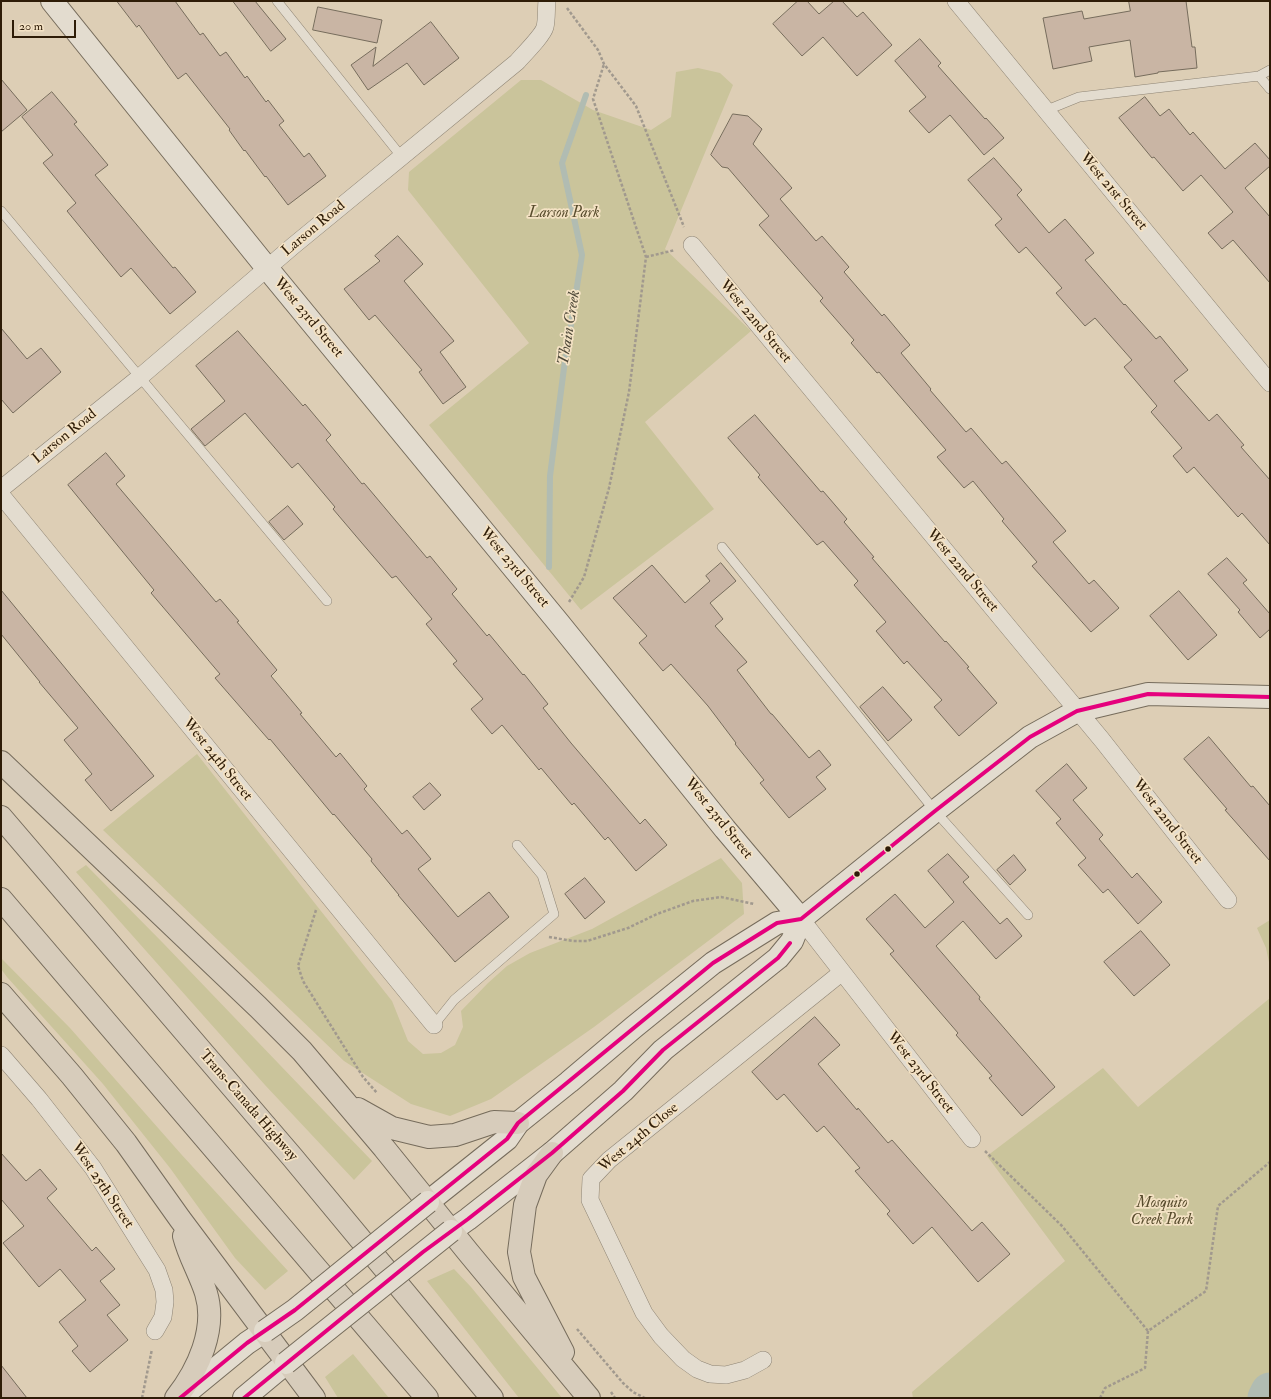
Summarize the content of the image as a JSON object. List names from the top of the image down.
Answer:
{
  "streets": {
    "highway": ["Trans-Canada Highway"],
    "main road": ["West 23rd Street"],
    "street": [
      "West 21st Street",
      "Larson Road",
      "West 22nd Street",
      "West 24th Street",
      "West 24th Close",
      "West 25th Street"
    ]
  },
  "crossings": [
    ["Larson Road", "West 23rd Street"],
    ["West 23rd Street", "West 24th Close"]
  ],
  "water": ["Thain Creek"],
  "parks": ["Larson Park", "Mosquito Creek Park"],
  "scale_bar": "20 m"
}
